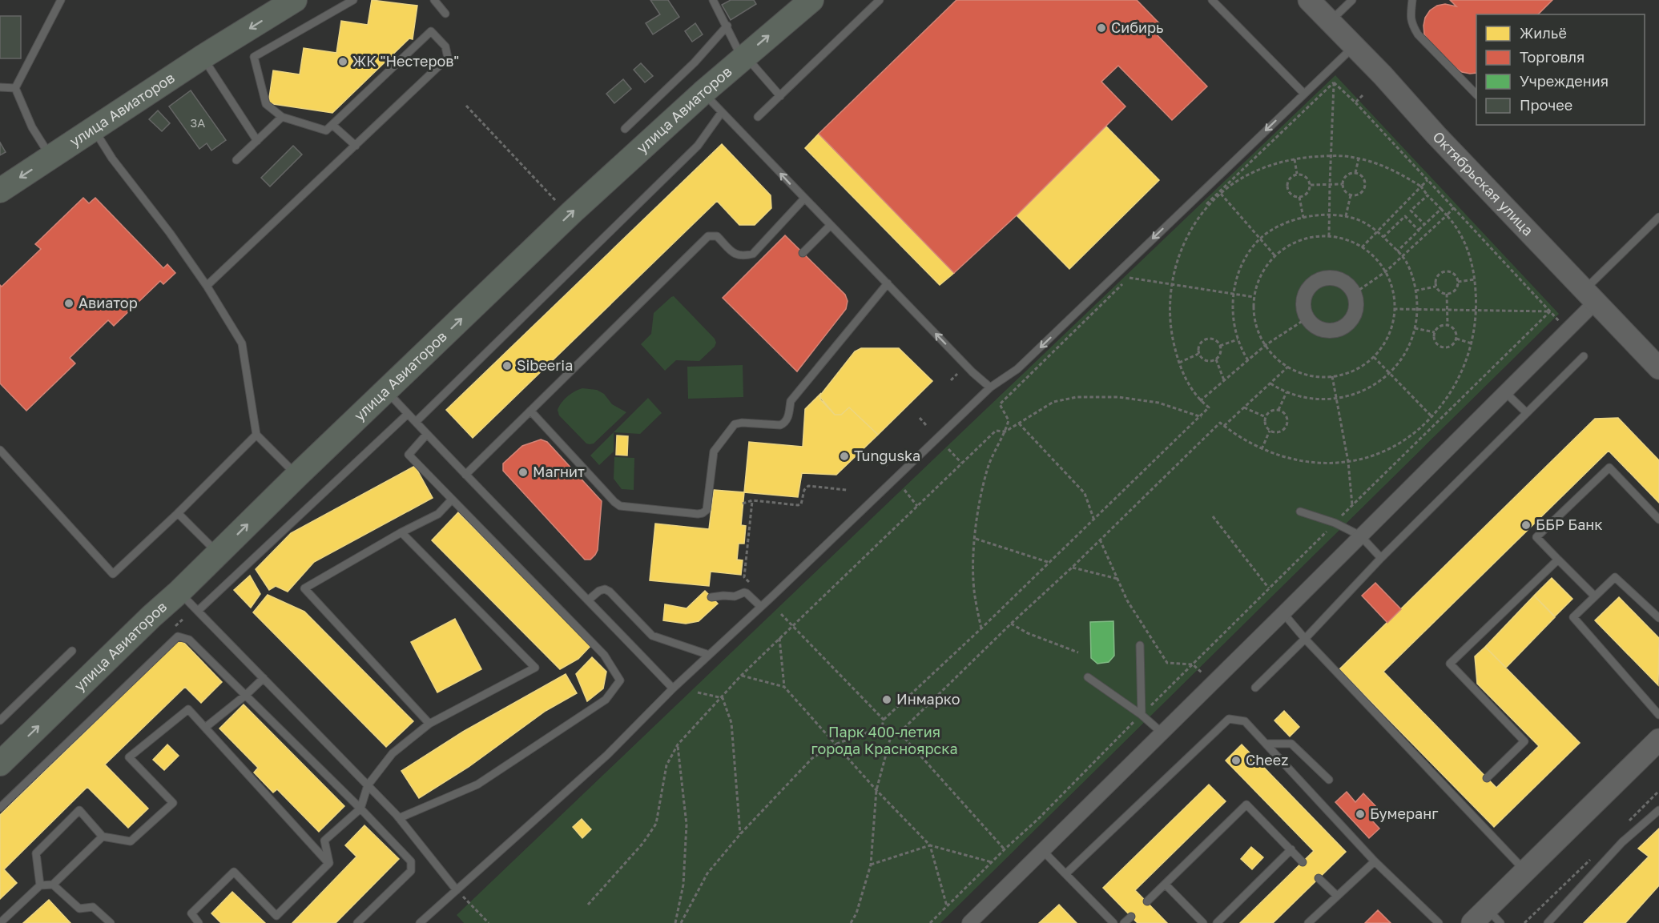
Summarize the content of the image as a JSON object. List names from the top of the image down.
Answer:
{
  "streets": {
    "main road": ["улица Авиаторов"],
    "street": ["Октябрьская улица"]
  },
  "parks": ["Парк 400-летия города Красноярска"],
  "places": [
    "Сибирь",
    "ЖК \"Нестеров\"",
    "Авиатор",
    "Sibeeria",
    "Tunguska",
    "Магнит",
    "ББР Банк",
    "Инмарко",
    "Cheez",
    "Бумеранг"
  ],
  "house_numbers": ["3А"],
  "legend": [
    "Жильё",
    "Торговля",
    "Учреждения",
    "Прочее"
  ]
}
